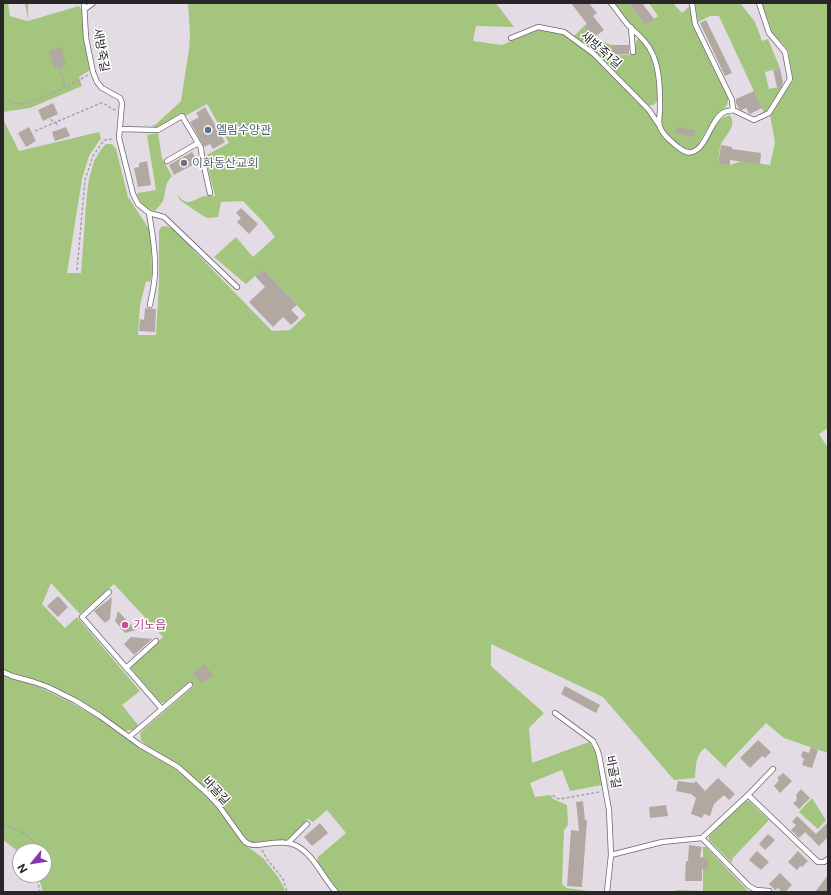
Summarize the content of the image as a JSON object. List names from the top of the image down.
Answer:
{
  "streets": {
    "lane": ["새방죽길", "새방죽1길", "바골길"]
  },
  "places": ["엘림수양관", "이화동산교회", "기노읍"],
  "north": "bottom left"
}
